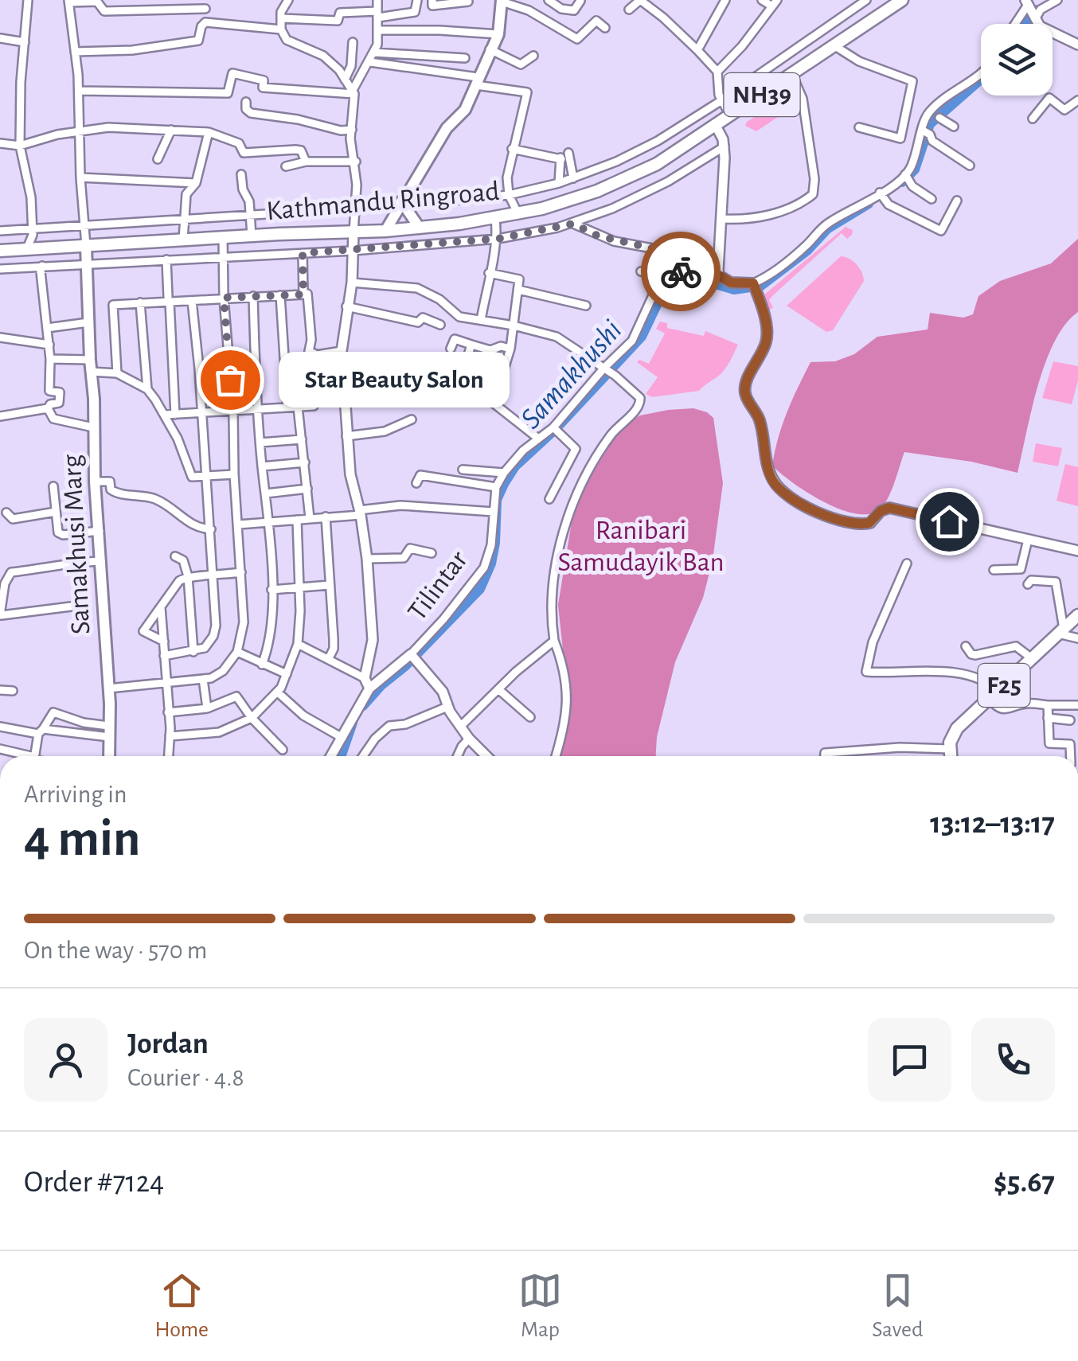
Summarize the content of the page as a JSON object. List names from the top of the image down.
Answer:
{
  "streets": {
    "main road": [
      "NH39",
      "Kathmandu Ringroad",
      "Samakhusi Marg",
      "F25"
    ],
    "street": ["Tilintar"]
  },
  "crossings": [
    ["Kathmandu Ringroad", "Samakhusi Marg"]
  ],
  "water": ["Samakhushi"],
  "parks": ["Ranibari Samudayik Ban"],
  "places": ["Star Beauty Salon"],
  "page": {
    "bubble": "Star Beauty Salon",
    "heading": ["4 min", "Arriving in", "13:12–13:17"],
    "panel": [
      "Jordan",
      "Courier · 4.8",
      "Order #7124",
      "$5.67"
    ],
    "bar": "On the way · 570 m",
    "tabs": ["Home", "Map", "Saved"]
  }
}
